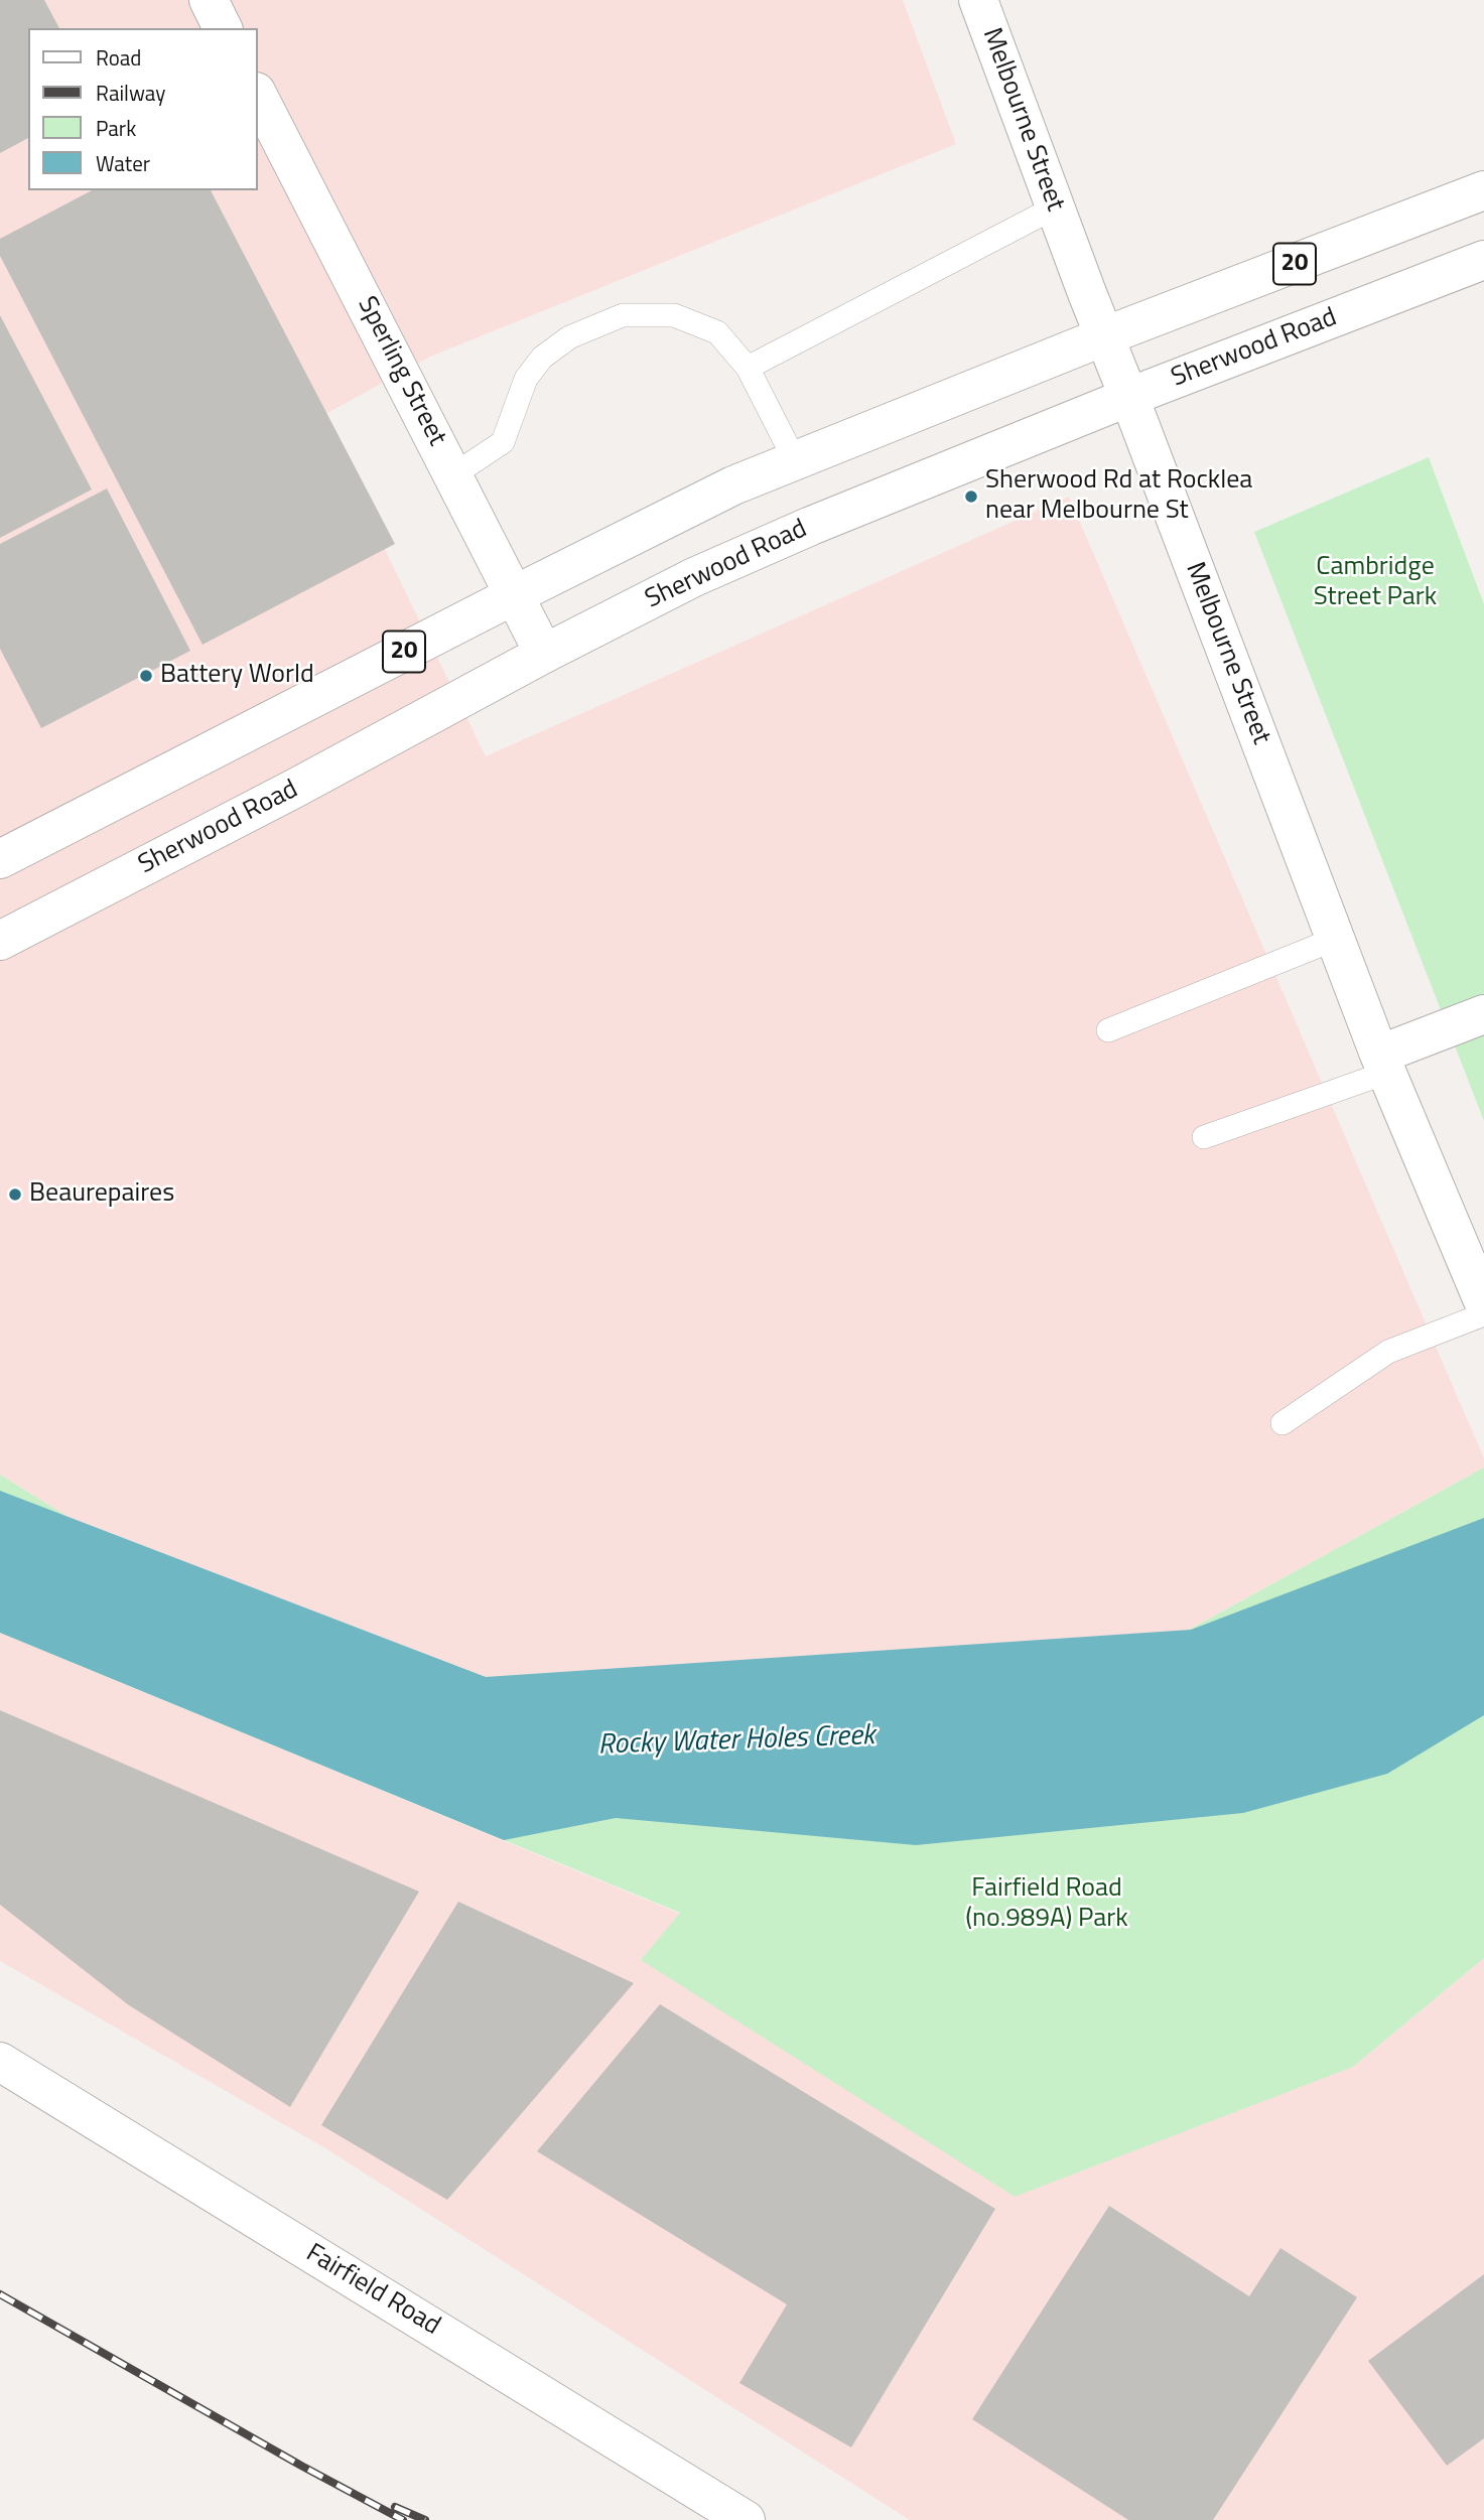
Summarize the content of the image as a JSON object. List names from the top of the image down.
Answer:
{
  "streets": {
    "main road": [
      "Melbourne Street",
      "20",
      "Sherwood Road",
      "Sperling Street",
      "Fairfield Road"
    ]
  },
  "crossings": [
    ["Melbourne Street", "20"],
    ["Melbourne Street", "Sherwood Road"],
    ["20", "Sperling Street"],
    ["Sherwood Road", "Sperling Street"]
  ],
  "water": ["Rocky Water Holes Creek"],
  "parks": ["Cambridge Street Park", "Fairfield Road (no.989A) Park"],
  "places": ["Sherwood Rd at Rocklea near Melbourne St", "Battery World", "Beaurepaires"],
  "legend": [
    "Road",
    "Railway",
    "Park",
    "Water"
  ]
}
